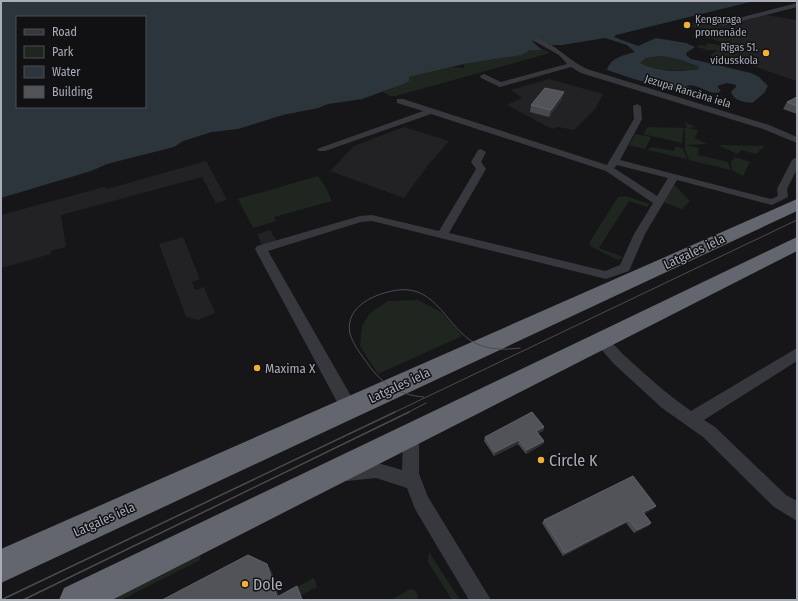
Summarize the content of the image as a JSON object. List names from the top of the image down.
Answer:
{
  "streets": {
    "highway": ["Latgales iela"],
    "street": ["Jezupa Rancāna iela"]
  },
  "places": [
    "Ķengaraga promenāde",
    "Rīgas 51. vidusskola",
    "Maxima X",
    "Circle K",
    "Dole"
  ],
  "legend": [
    "Road",
    "Park",
    "Water",
    "Building"
  ]
}
